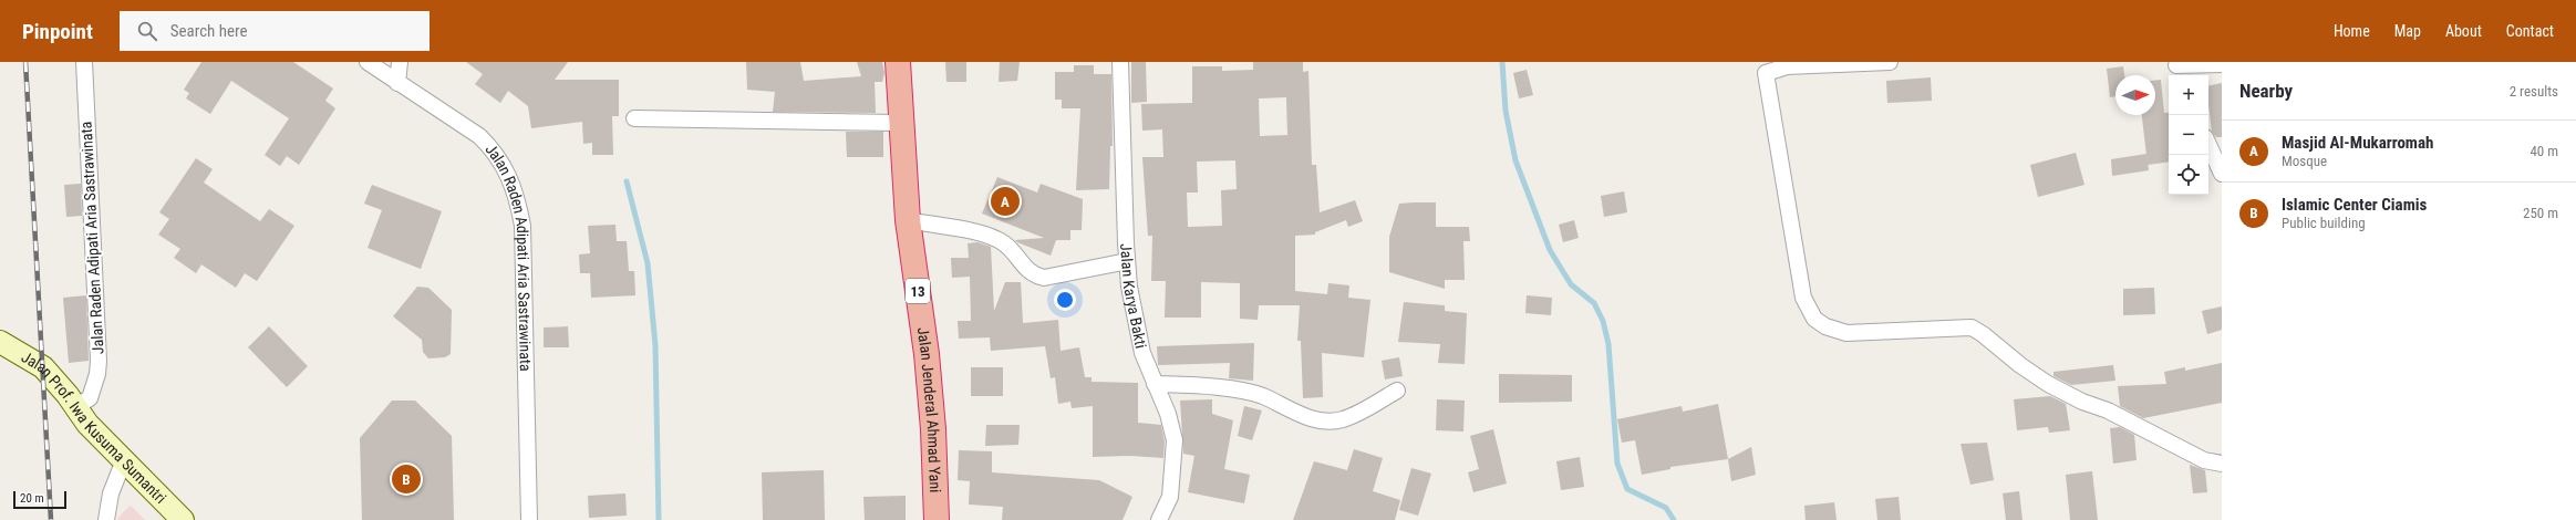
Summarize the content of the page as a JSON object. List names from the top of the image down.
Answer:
{
  "streets": {
    "highway": ["13", "Jalan Jenderal Ahmad Yani"],
    "main road": ["Jalan Prof. Iwa Kusuma Sumantri"],
    "street": ["Jalan Raden Adipati Aria Sastrawinata", "Jalan Karya Bakti"]
  },
  "crossings": [
    ["Jalan Raden Adipati Aria Sastrawinata", "Jalan Prof. Iwa Kusuma Sumantri"]
  ],
  "scale_bar": "20 m",
  "north": "right",
  "page": {
    "header": "Pinpoint",
    "search": "Search here",
    "nav": [
      "Home",
      "Map",
      "About",
      "Contact"
    ],
    "heading": ["Nearby", "2 results"],
    "map_buttons": ["+", "−"],
    "list": [
      {
        "mark": "A",
        "name": "Masjid Al-Mukarromah",
        "note": "Mosque",
        "value": "40 m"
      },
      {
        "mark": "B",
        "name": "Islamic Center Ciamis",
        "note": "Public building",
        "value": "250 m"
      }
    ],
    "pins": ["A", "B"],
    "scale": "20 m"
  }
}
